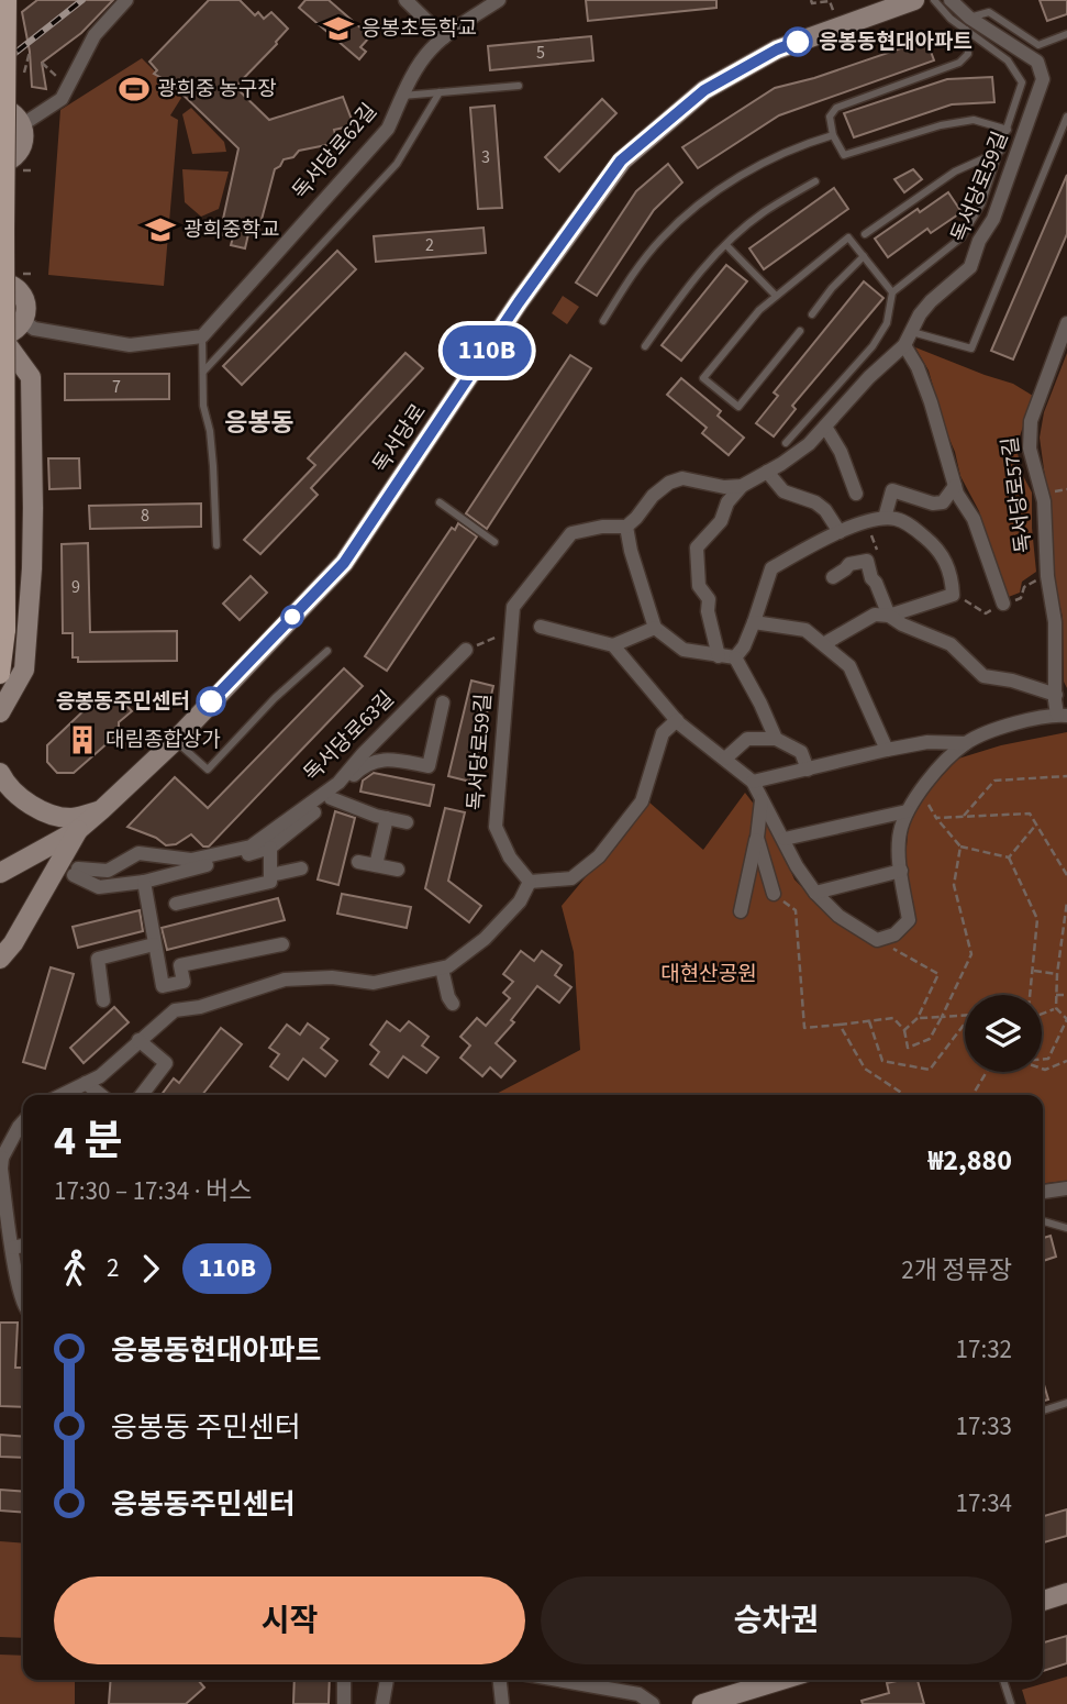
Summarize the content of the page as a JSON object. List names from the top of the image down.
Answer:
{
  "streets": {
    "main road": ["독서당로"],
    "street": [
      "독서당로62길",
      "독서당로59길",
      "독서당로57길",
      "독서당로63길"
    ]
  },
  "districts": ["응봉동"],
  "parks": ["대현산공원"],
  "places": {
    "school or university": ["응봉초등학교", "광희중학교"],
    "other": ["응봉동현대아파트", "응봉동주민센터"],
    "sports": ["광희중 농구장"],
    "building": ["대림종합상가"]
  },
  "lines": ["bus line 110B"],
  "house_numbers": [
    "5",
    "3",
    "2",
    "7",
    "8",
    "9"
  ],
  "page": {
    "on_map": "110B",
    "heading": ["4 분", "17:30 – 17:34 · 버스", "₩2,880"],
    "legs": ["2", "110B", "2개 정류장"],
    "list": [
      {
        "name": "응봉동현대아파트",
        "value": "17:32"
      },
      {
        "name": "응봉동 주민센터",
        "value": "17:33"
      },
      {
        "name": "응봉동주민센터",
        "value": "17:34"
      }
    ],
    "buttons": ["시작", "승차권"]
  }
}
